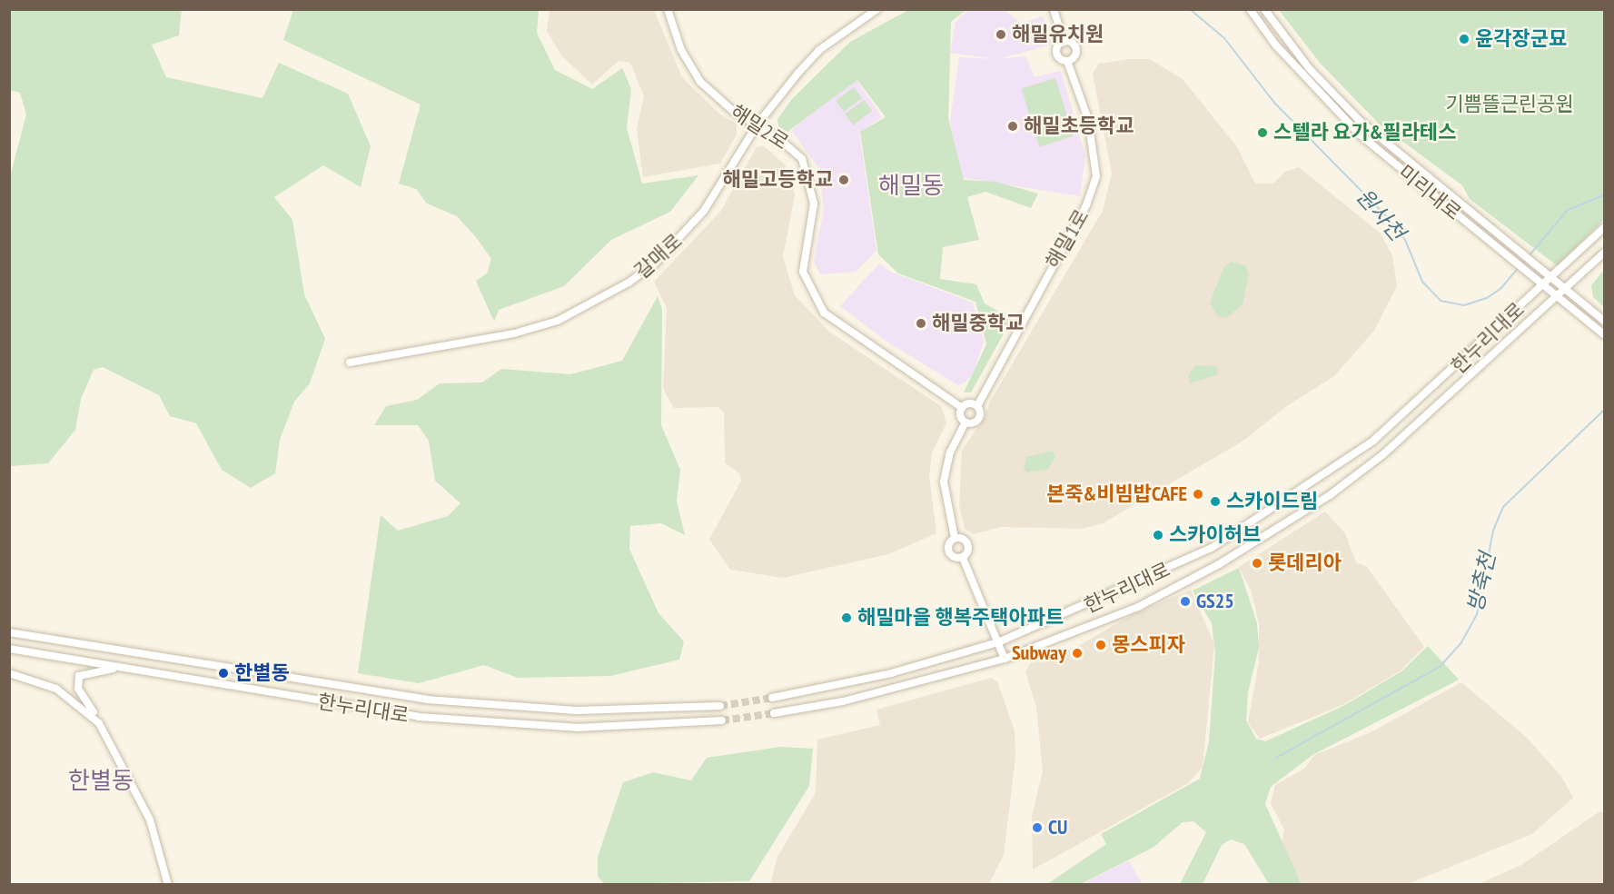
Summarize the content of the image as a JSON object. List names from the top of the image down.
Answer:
{
  "streets": {
    "street": [
      "해밀2로",
      "미리내로",
      "해밀1로",
      "갈매로",
      "한누리대로"
    ]
  },
  "crossings": [
    ["해밀2로", "해밀1로"],
    ["해밀2로", "갈매로"],
    ["미리내로", "한누리대로"]
  ],
  "districts": ["해밀동", "한별동"],
  "water": ["원사천", "방축천"],
  "parks": ["기쁨뜰근린공원"],
  "places": [
    "해밀유치원",
    "윤각장군묘",
    "해밀초등학교",
    "스텔라 요가&필라테스",
    "해밀고등학교",
    "해밀중학교",
    "본죽&비빔밥CAFE",
    "스카이드림",
    "스카이허브",
    "롯데리아",
    "GS25",
    "해밀마을 행복주택아파트",
    "몽스피자",
    "Subway",
    "한별동",
    "CU"
  ]
}
